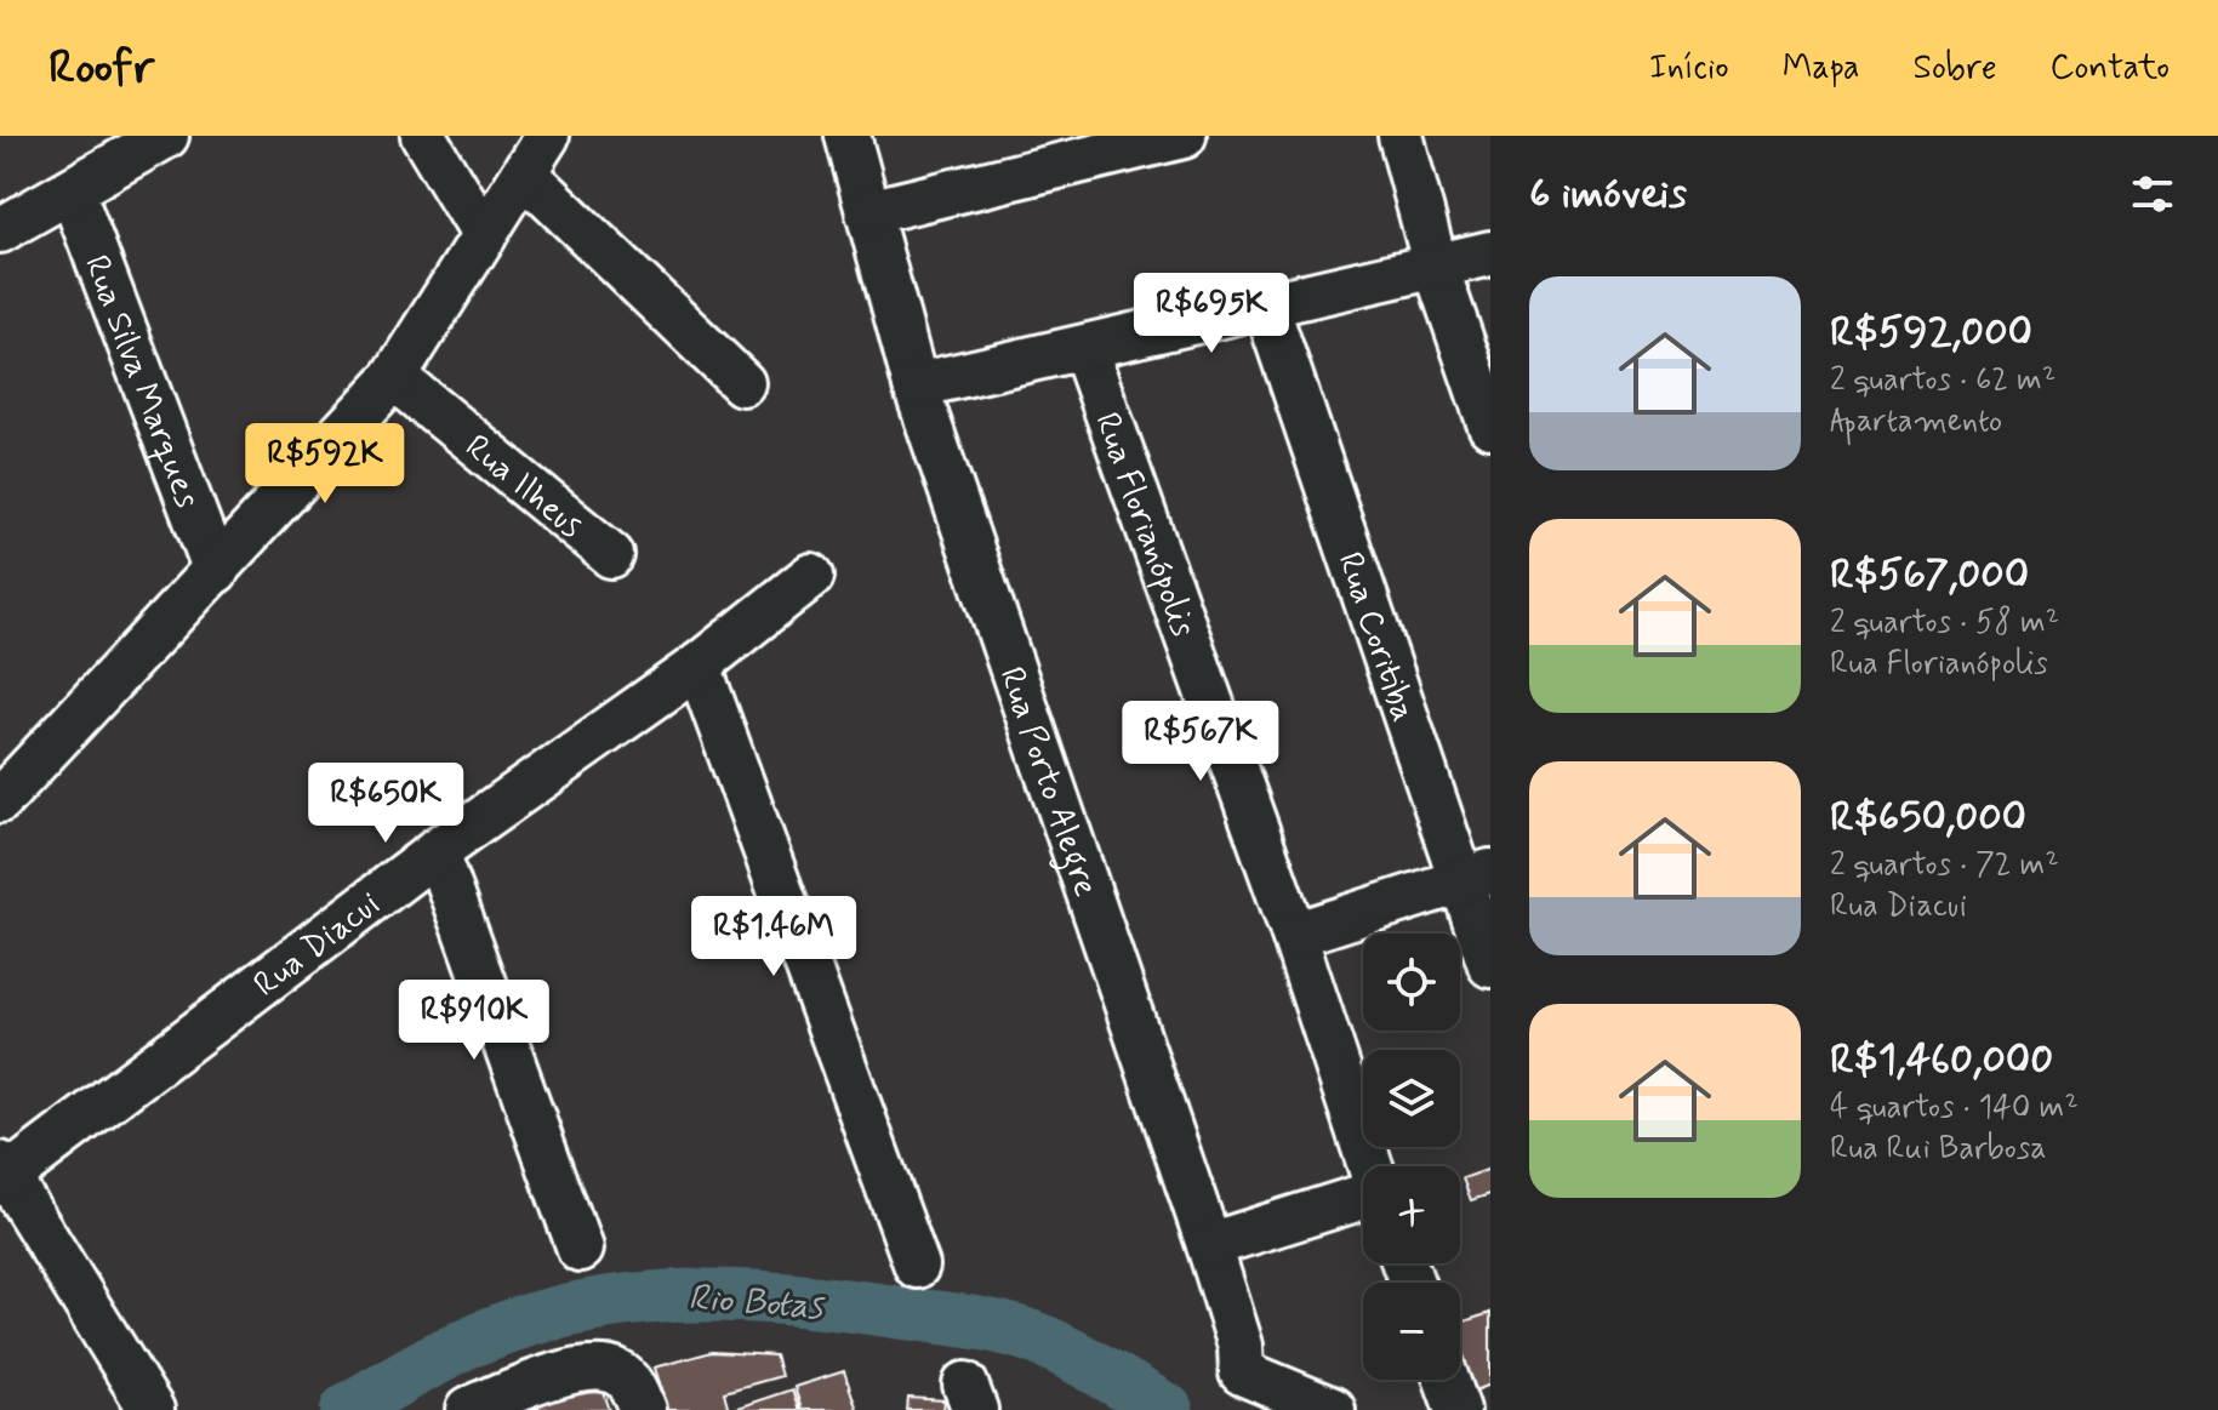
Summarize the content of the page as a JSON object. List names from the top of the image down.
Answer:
{
  "streets": {
    "street": [
      "Rua Silva Marques",
      "Rua Ilheus",
      "Rua Florianópolis",
      "Rua Coritiba",
      "Rua Porto Alegre",
      "Rua Diacui"
    ]
  },
  "water": ["Rio Botas"],
  "page": {
    "header": "Roofr",
    "nav": [
      "Início",
      "Mapa",
      "Sobre",
      "Contato"
    ],
    "heading": "6 imóveis",
    "list": [
      {
        "name": "R$592,000",
        "note": "2 quartos · 62 m² · Apartamento"
      },
      {
        "name": "R$567,000",
        "note": "2 quartos · 58 m² · Rua Florianópolis"
      },
      {
        "name": "R$650,000",
        "note": "2 quartos · 72 m² · Rua Diacui"
      },
      {
        "name": "R$1,460,000",
        "note": "4 quartos · 140 m² · Rua Rui Barbosa"
      }
    ],
    "price": [
      "R$695K",
      "R$592K",
      "R$567K",
      "R$650K",
      "R$1.46M",
      "R$910K"
    ],
    "map_buttons": ["+", "−"]
  }
}
